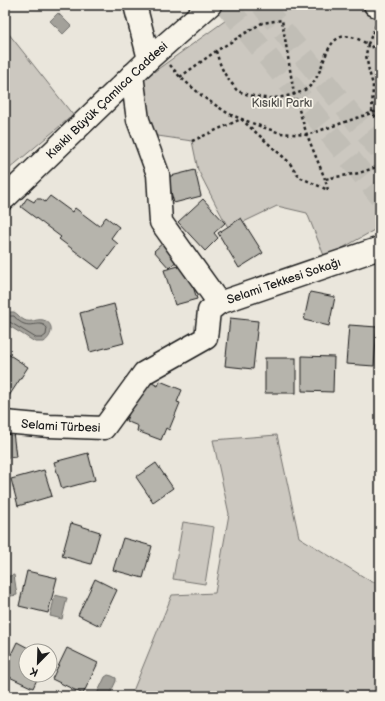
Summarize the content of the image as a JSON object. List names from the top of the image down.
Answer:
{
  "streets": {
    "street": ["Kısıklı Büyük Çamlıca Caddesi", "Selami Tekkesi Sokağı", "Selami Türbesi"]
  },
  "crossings": [
    ["Kısıklı Büyük Çamlıca Caddesi", "Selami Tekkesi Sokağı"],
    ["Selami Tekkesi Sokağı", "Selami Türbesi"]
  ],
  "parks": ["Kısıklı Parkı"],
  "north": "bottom left"
}
